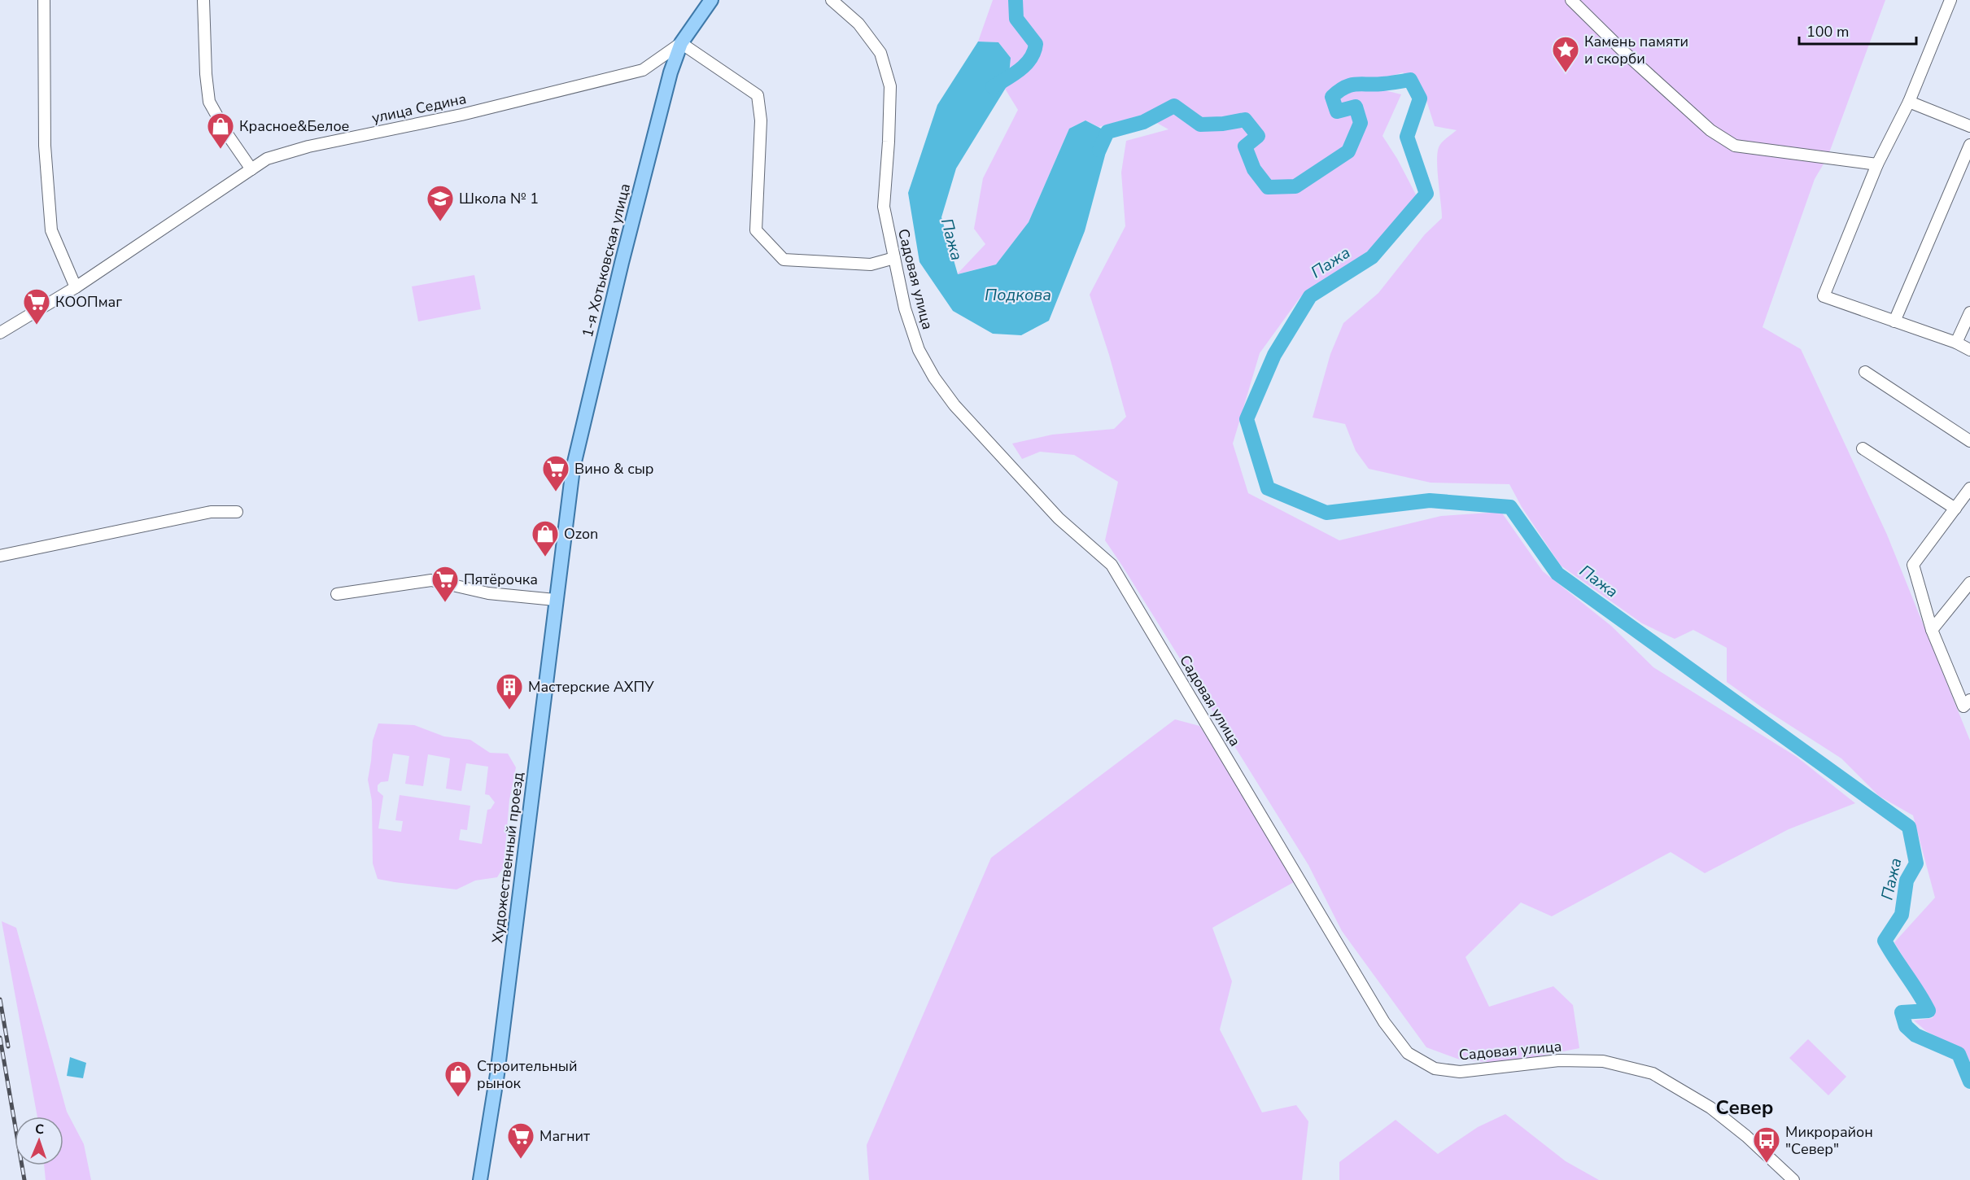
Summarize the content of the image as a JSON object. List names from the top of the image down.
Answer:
{
  "streets": {
    "main road": ["1-я Хотьковская улица", "Художественный проезд"],
    "street": ["улица Седина", "Садовая улица"]
  },
  "crossings": [
    ["улица Седина", "1-я Хотьковская улица"],
    ["1-я Хотьковская улица", "Художественный проезд"]
  ],
  "districts": ["Север"],
  "water": ["Пажа", "Подкова"],
  "places": {
    "place": ["Камень памяти и скорби"],
    "shop": ["Красное&Белое", "Ozon", "Строительный рынок"],
    "school or university": ["Школа № 1"],
    "supermarket": [
      "КООПмаг",
      "Вино & сыр",
      "Пятёрочка",
      "Магнит"
    ],
    "building": ["Мастерские АХПУ"],
    "bus stop": ["Микрорайон \"Север\""]
  },
  "scale_bar": "100 m",
  "north": "top"
}
